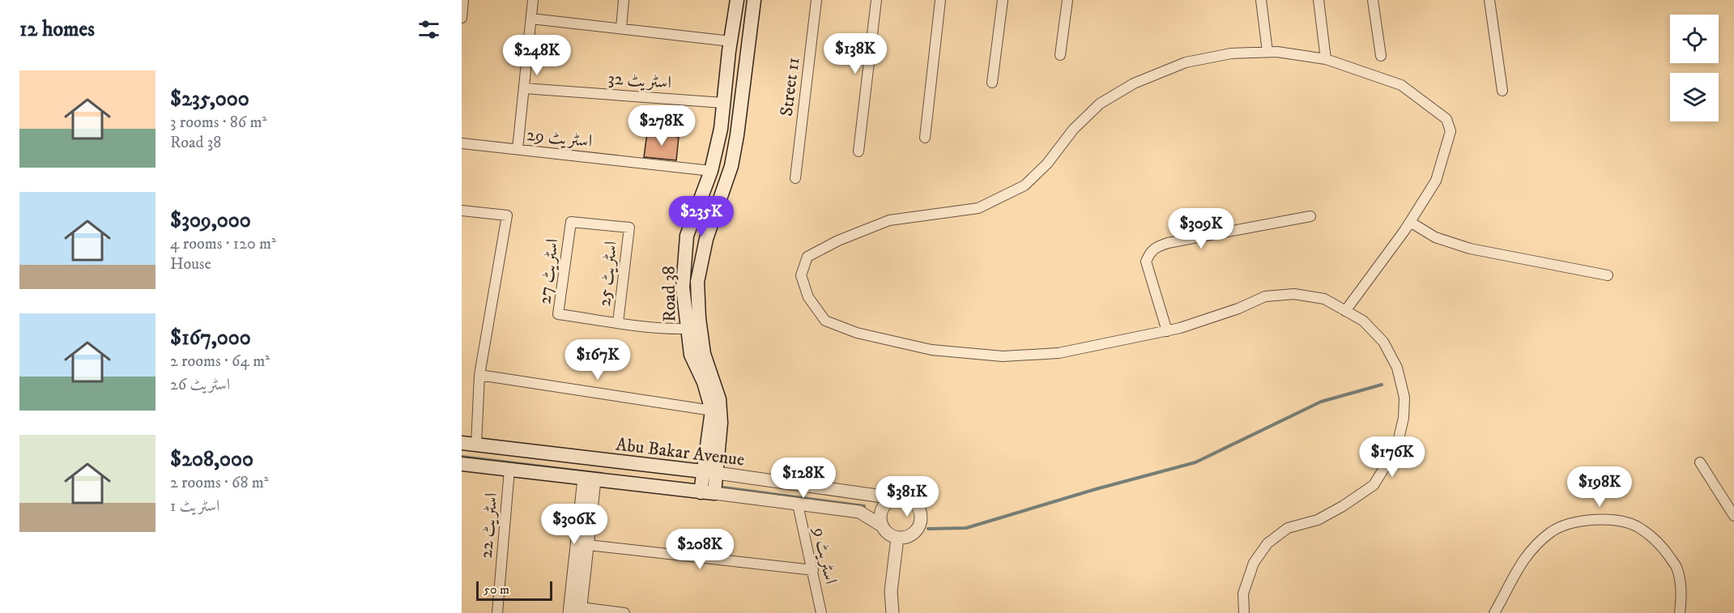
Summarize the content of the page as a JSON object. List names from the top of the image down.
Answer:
{
  "streets": {
    "main road": ["Road 38", "Abu Bakar Avenue"],
    "street": [
      "اسٹریٹ 32",
      "Street 11",
      "اسٹریٹ 29",
      "اسٹریٹ 27",
      "اسٹریٹ 25",
      "اسٹریٹ 22",
      "اسٹریٹ 9"
    ]
  },
  "crossings": [
    ["اسٹریٹ 32", "Road 38"],
    ["اسٹریٹ 29", "Road 38"],
    ["اسٹریٹ 27", "اسٹریٹ 25"],
    ["اسٹریٹ 27", "Road 38"],
    ["Road 38", "Abu Bakar Avenue"],
    ["Abu Bakar Avenue", "اسٹریٹ 22"],
    ["Abu Bakar Avenue", "اسٹریٹ 9"]
  ],
  "scale_bar": "50 m",
  "page": {
    "heading": "12 homes",
    "price": [
      "$138K",
      "$248K",
      "$278K",
      "$235K",
      "$309K",
      "$167K",
      "$176K",
      "$128K",
      "$198K",
      "$381K",
      "$306K",
      "$208K"
    ],
    "list": [
      {
        "name": "$235,000",
        "note": "3 rooms · 86 m² · Road 38"
      },
      {
        "name": "$309,000",
        "note": "4 rooms · 120 m² · House"
      },
      {
        "name": "$167,000",
        "note": "2 rooms · 64 m² · اسٹریٹ 26"
      },
      {
        "name": "$208,000",
        "note": "2 rooms · 68 m² · اسٹریٹ 1"
      }
    ],
    "scale": "50 m"
  }
}
